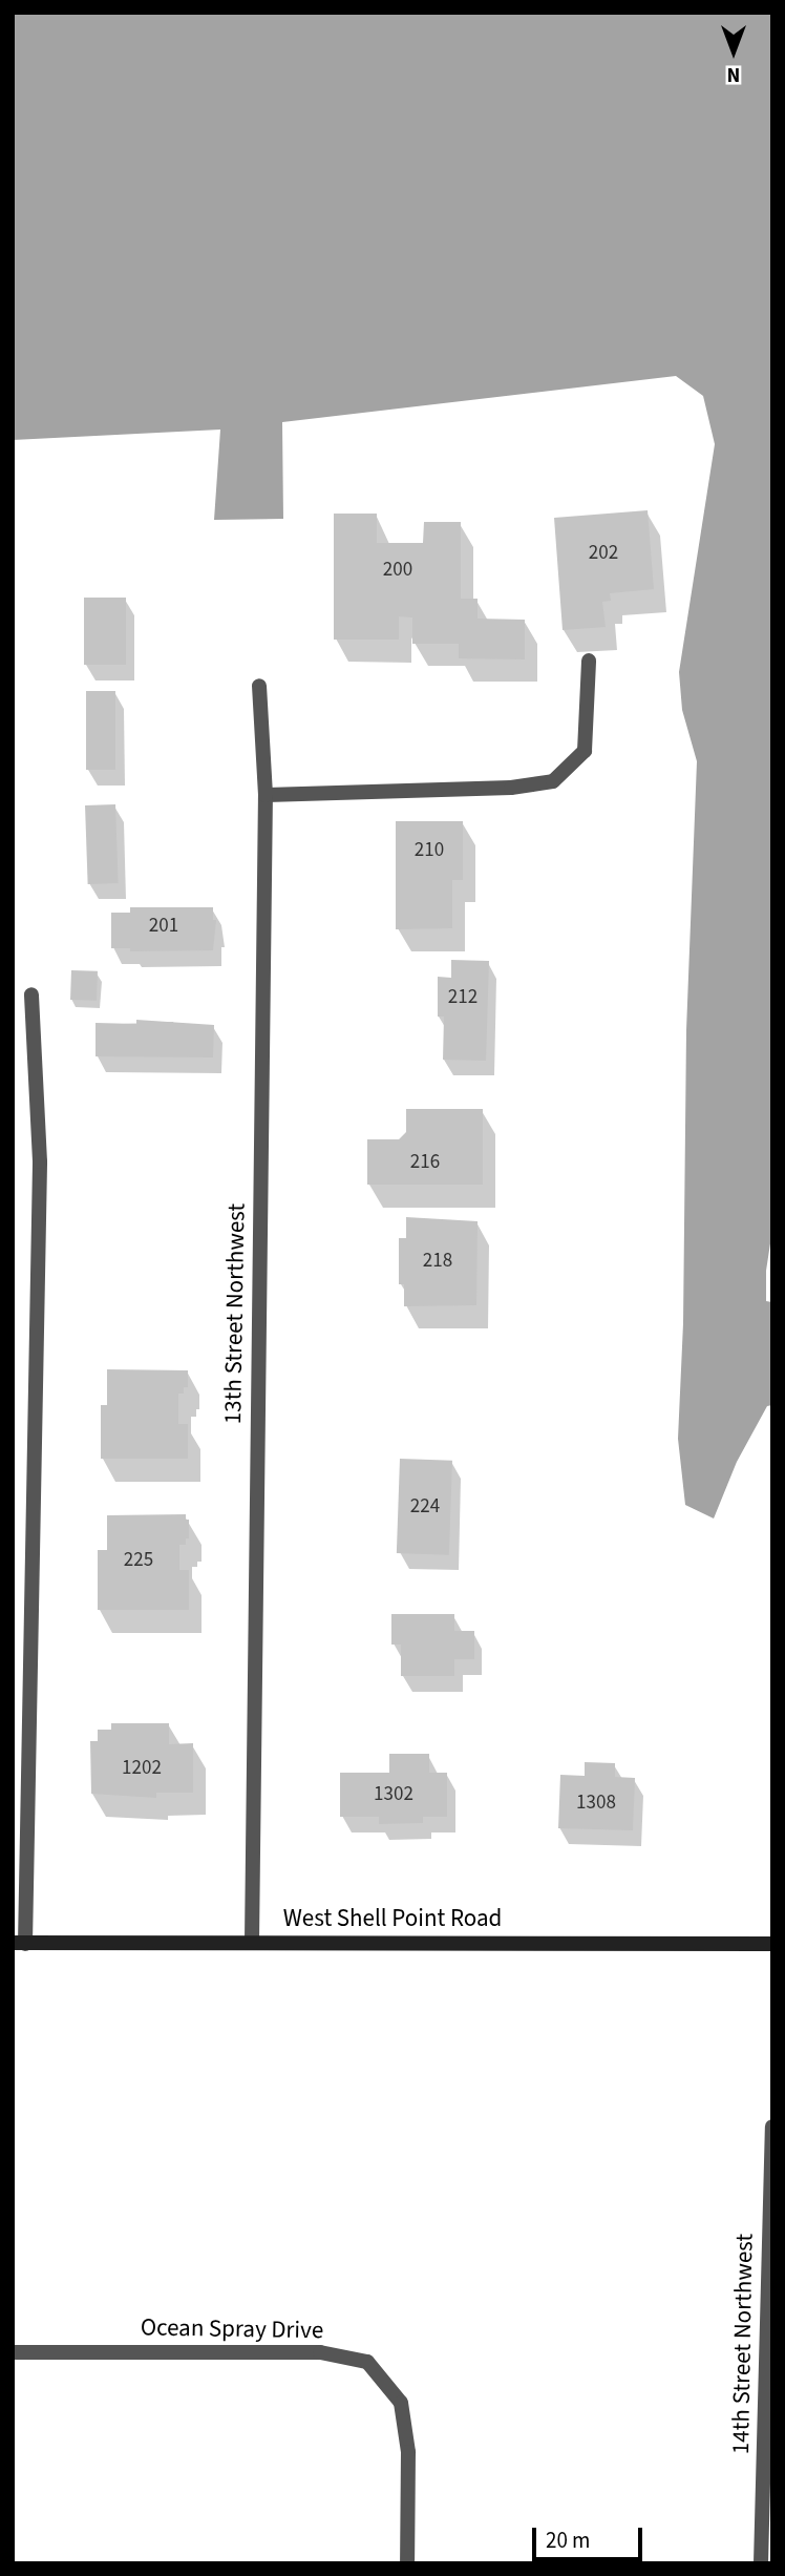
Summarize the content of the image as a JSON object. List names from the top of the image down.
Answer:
{
  "streets": {
    "street": [
      "13th Street Northwest",
      "West Shell Point Road",
      "Ocean Spray Drive",
      "14th Street Northwest"
    ]
  },
  "crossings": [
    ["13th Street Northwest", "West Shell Point Road"]
  ],
  "house_numbers": [
    "202",
    "200",
    "210",
    "201",
    "212",
    "216",
    "218",
    "224",
    "225",
    "1202",
    "1302",
    "1308"
  ],
  "scale_bar": "20 m",
  "north": "bottom"
}
